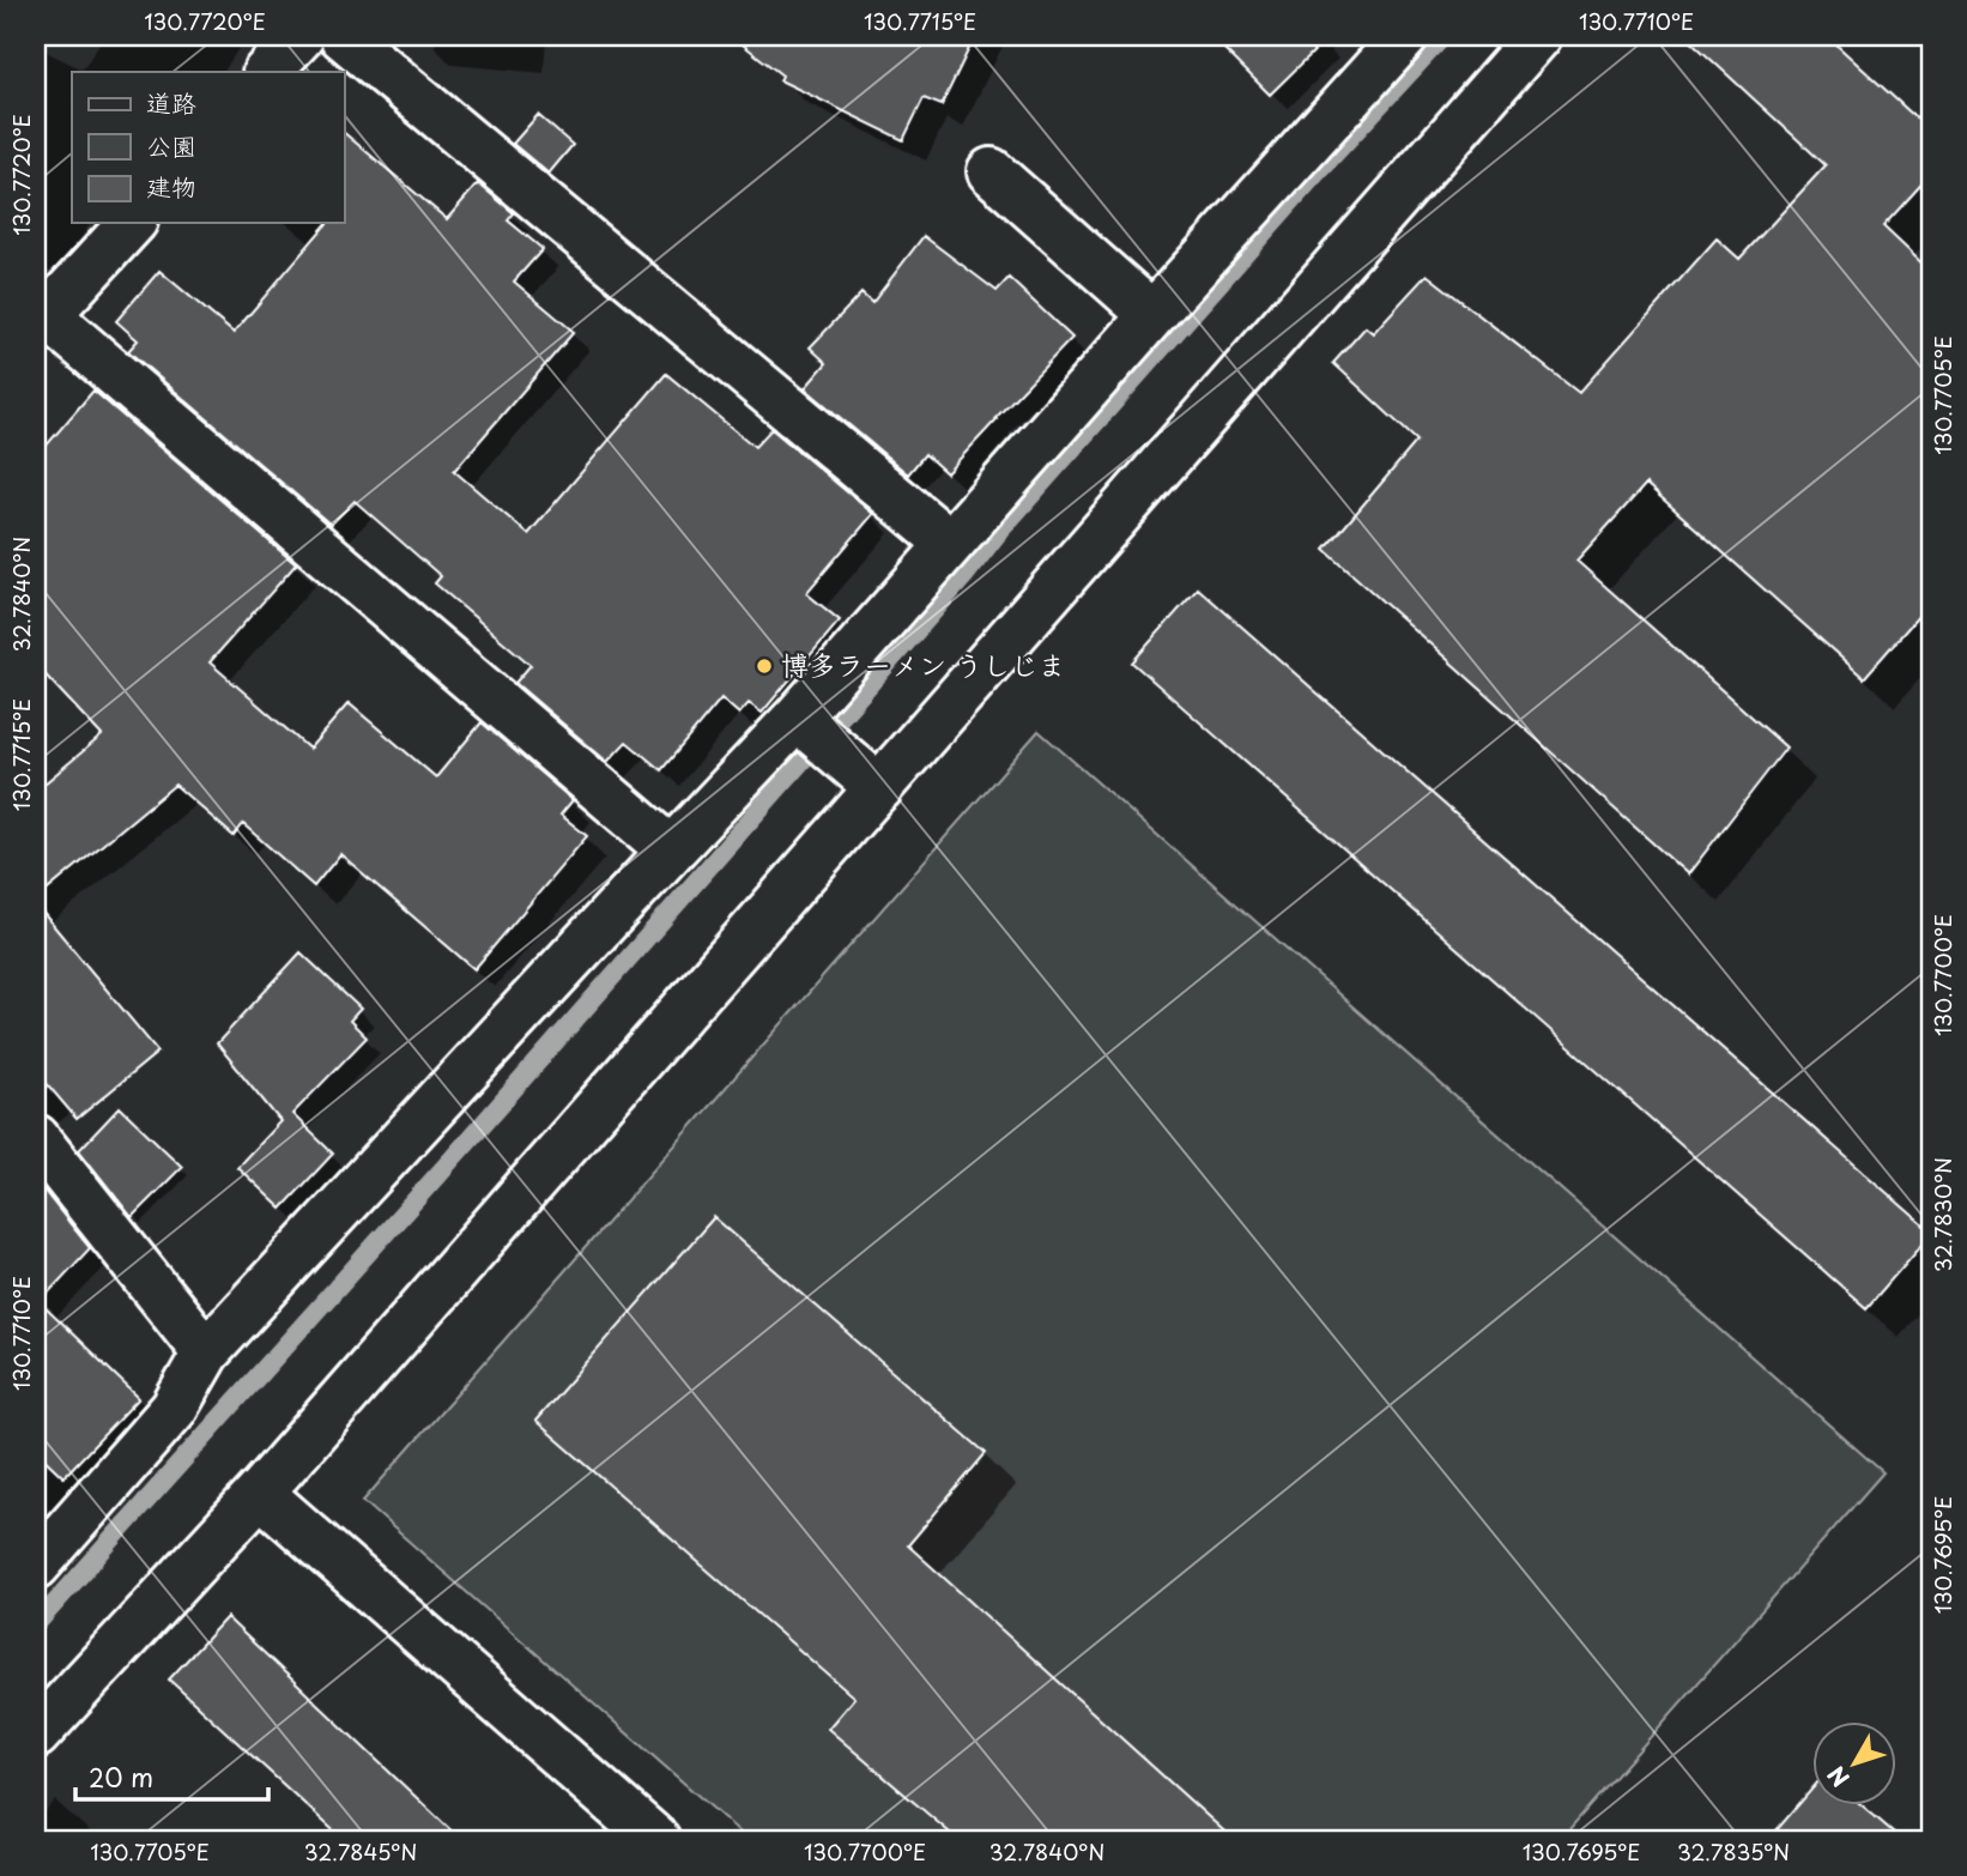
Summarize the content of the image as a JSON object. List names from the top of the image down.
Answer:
{
  "places": ["博多ラーメン うしじま"],
  "legend": ["道路", "公園", "建物"],
  "scale_bar": "20 m",
  "north": "bottom left",
  "coordinates": [
    "130.7720°E",
    "130.7715°E",
    "130.7710°E",
    "130.7705°E",
    "32.7840°N",
    "130.7700°E",
    "32.7830°N",
    "130.7695°E",
    "32.7845°N",
    "32.7835°N"
  ]
}
